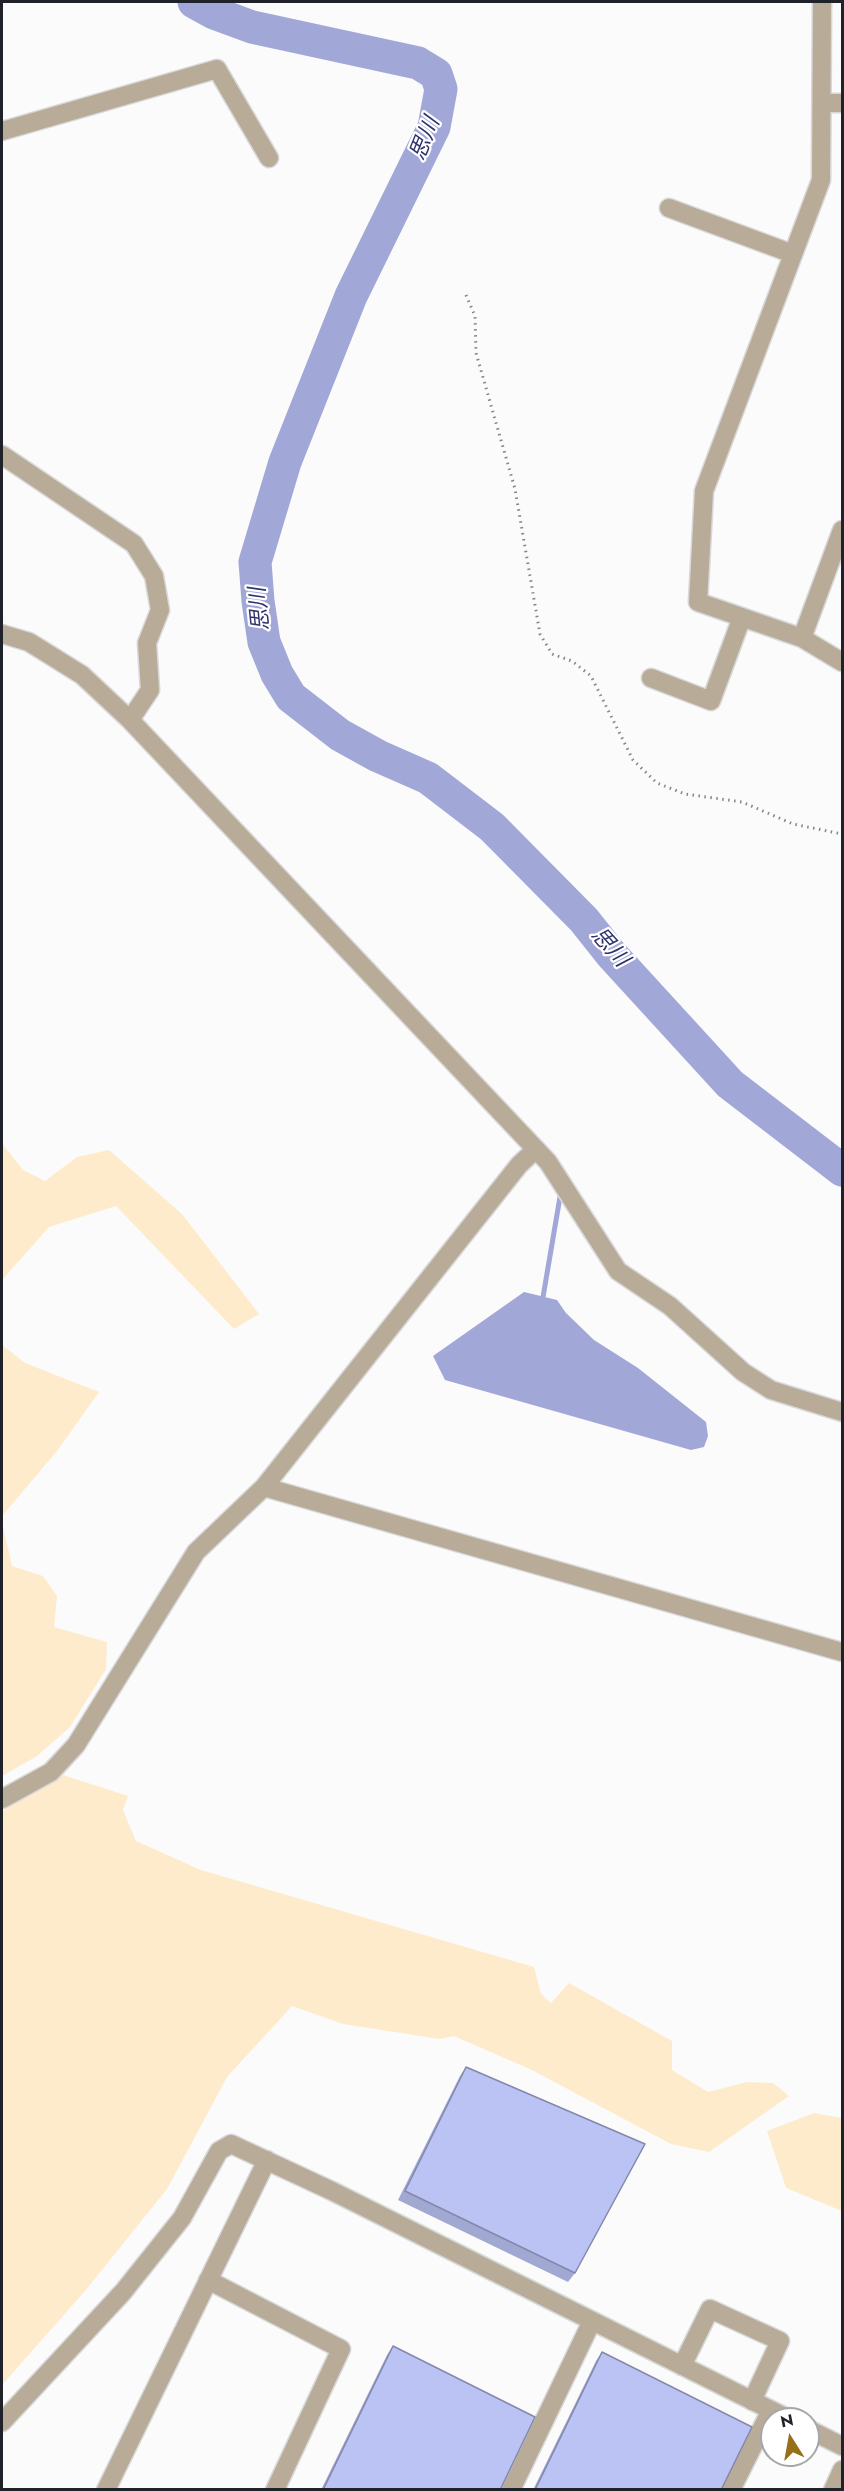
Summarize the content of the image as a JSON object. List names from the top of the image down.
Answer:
{
  "water": ["思川"],
  "north": "top"
}
